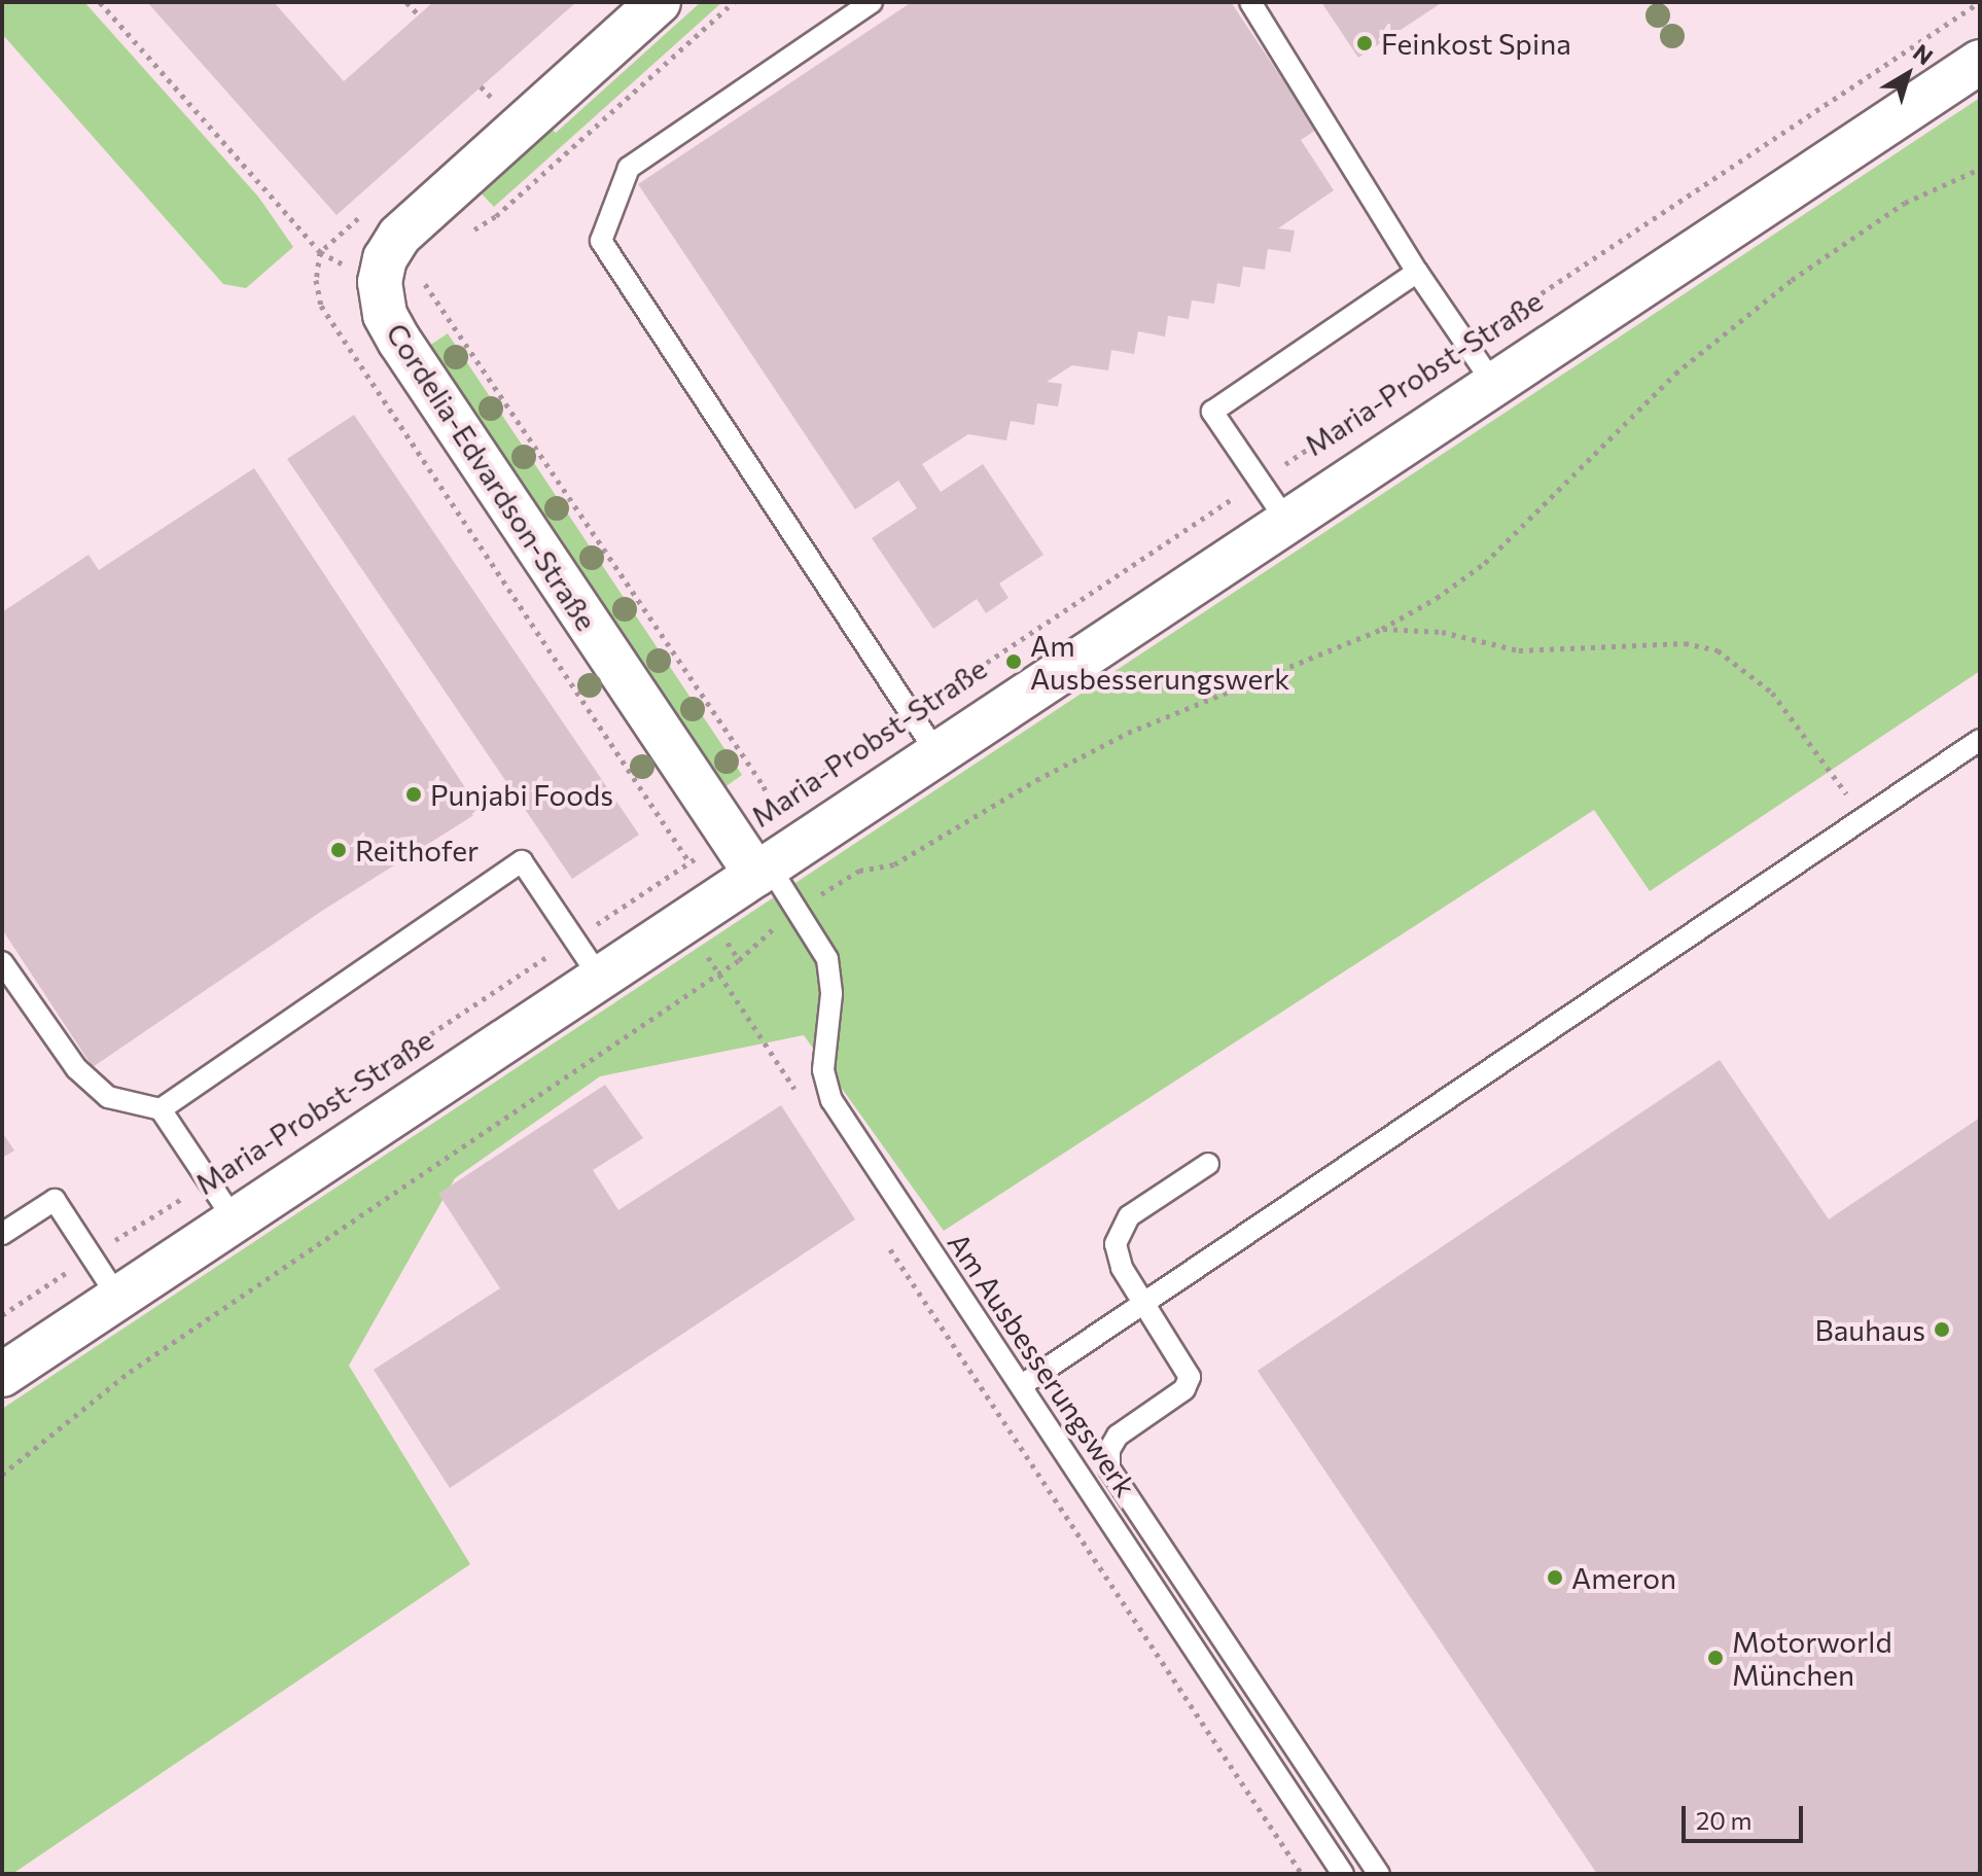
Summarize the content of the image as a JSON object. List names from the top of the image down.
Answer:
{
  "streets": {
    "street": ["Maria-Probst-Straße", "Cordelia-Edvardson-Straße"],
    "lane": ["Am Ausbesserungswerk"]
  },
  "crossings": [
    ["Maria-Probst-Straße", "Cordelia-Edvardson-Straße"],
    ["Maria-Probst-Straße", "Am Ausbesserungswerk"],
    ["Cordelia-Edvardson-Straße", "Am Ausbesserungswerk"]
  ],
  "places": [
    "Feinkost Spina",
    "Am Ausbesserungswerk",
    "Punjabi Foods",
    "Reithofer",
    "Bauhaus",
    "Ameron",
    "Motorworld München"
  ],
  "scale_bar": "20 m",
  "north": "top right"
}
